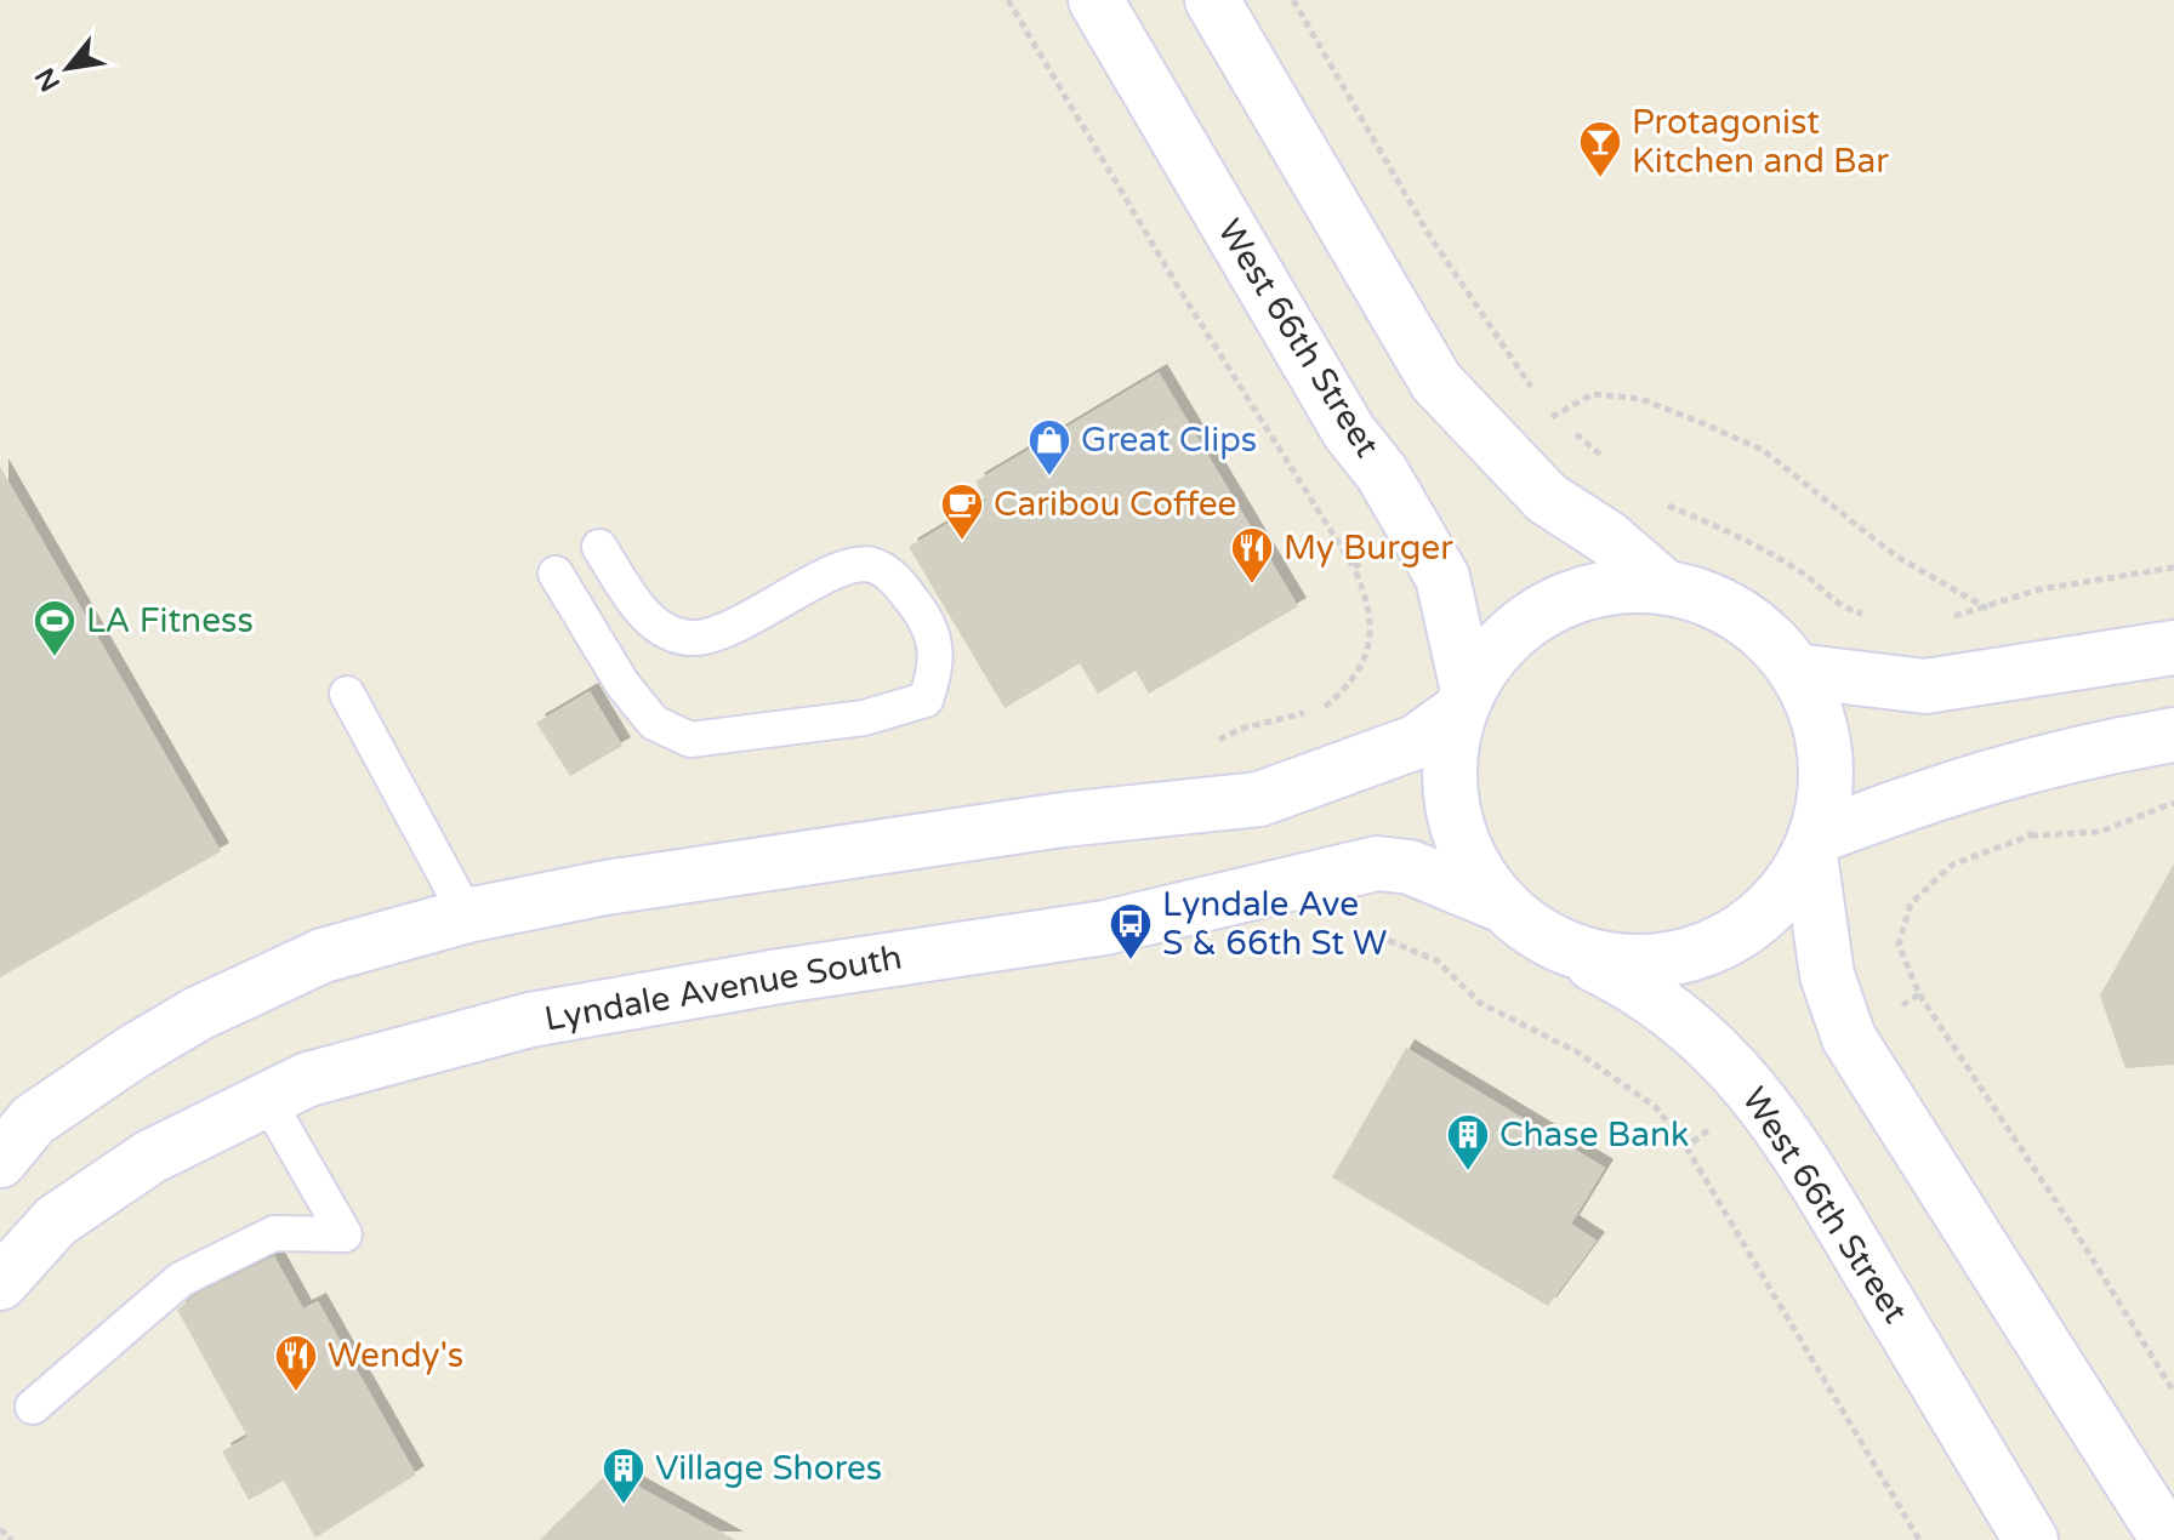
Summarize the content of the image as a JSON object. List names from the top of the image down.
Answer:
{
  "streets": {
    "main road": ["West 66th Street", "Lyndale Avenue South"]
  },
  "places": {
    "bar": ["Protagonist Kitchen and Bar"],
    "shop": ["Great Clips"],
    "cafe": ["Caribou Coffee"],
    "restaurant": ["My Burger", "Wendy's"],
    "sports": ["LA Fitness"],
    "bus stop": ["Lyndale Ave S & 66th St W"],
    "building": ["Chase Bank", "Village Shores"]
  },
  "north": "bottom left"
}
